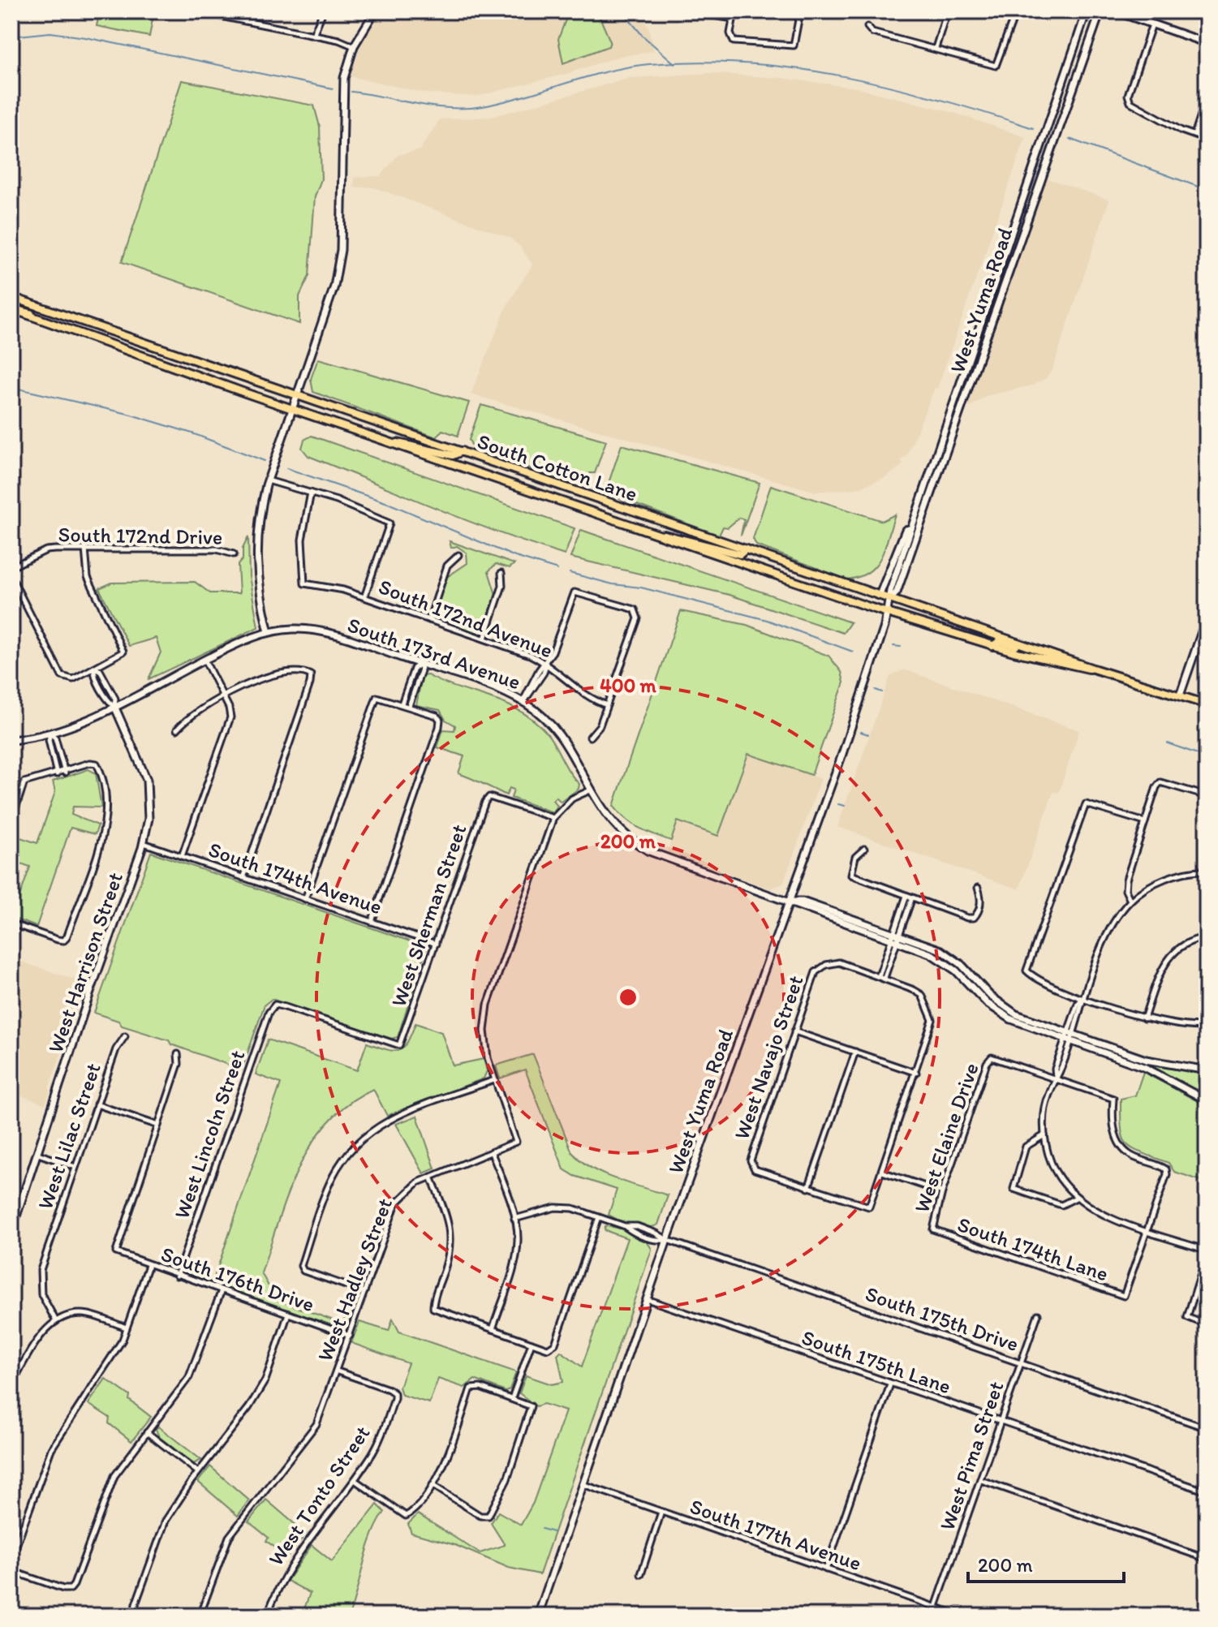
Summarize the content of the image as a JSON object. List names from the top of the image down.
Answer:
{
  "streets": {
    "main road": ["South Cotton Lane"],
    "street": [
      "West Yuma Road",
      "South 172nd Drive",
      "South 172nd Avenue",
      "South 173rd Avenue",
      "South 174th Avenue",
      "West Sherman Street",
      "West Harrison Street",
      "West Navajo Street",
      "West Lincoln Street",
      "West Lilac Street",
      "West Elaine Drive",
      "South 174th Lane",
      "South 176th Drive",
      "West Hadley Street",
      "South 175th Drive",
      "South 175th Lane",
      "West Pima Street",
      "West Tonto Street",
      "South 177th Avenue"
    ]
  },
  "crossings": [
    ["West Yuma Road", "South Cotton Lane"],
    ["West Yuma Road", "South 173rd Avenue"],
    ["West Yuma Road", "South 175th Drive"],
    ["West Yuma Road", "South 175th Lane"],
    ["West Yuma Road", "South 177th Avenue"],
    ["South 173rd Avenue", "West Harrison Street"],
    ["South 174th Avenue", "West Sherman Street"],
    ["South 174th Avenue", "West Harrison Street"],
    ["West Sherman Street", "West Lincoln Street"],
    ["West Sherman Street", "West Hadley Street"],
    ["West Lincoln Street", "South 176th Drive"],
    ["West Elaine Drive", "South 174th Lane"],
    ["South 176th Drive", "West Hadley Street"],
    ["West Hadley Street", "West Tonto Street"],
    ["South 175th Drive", "West Pima Street"],
    ["South 175th Lane", "West Pima Street"],
    ["West Pima Street", "South 177th Avenue"]
  ],
  "scale_bar": "200 m",
  "rings": ["400 m", "200 m"]
}
